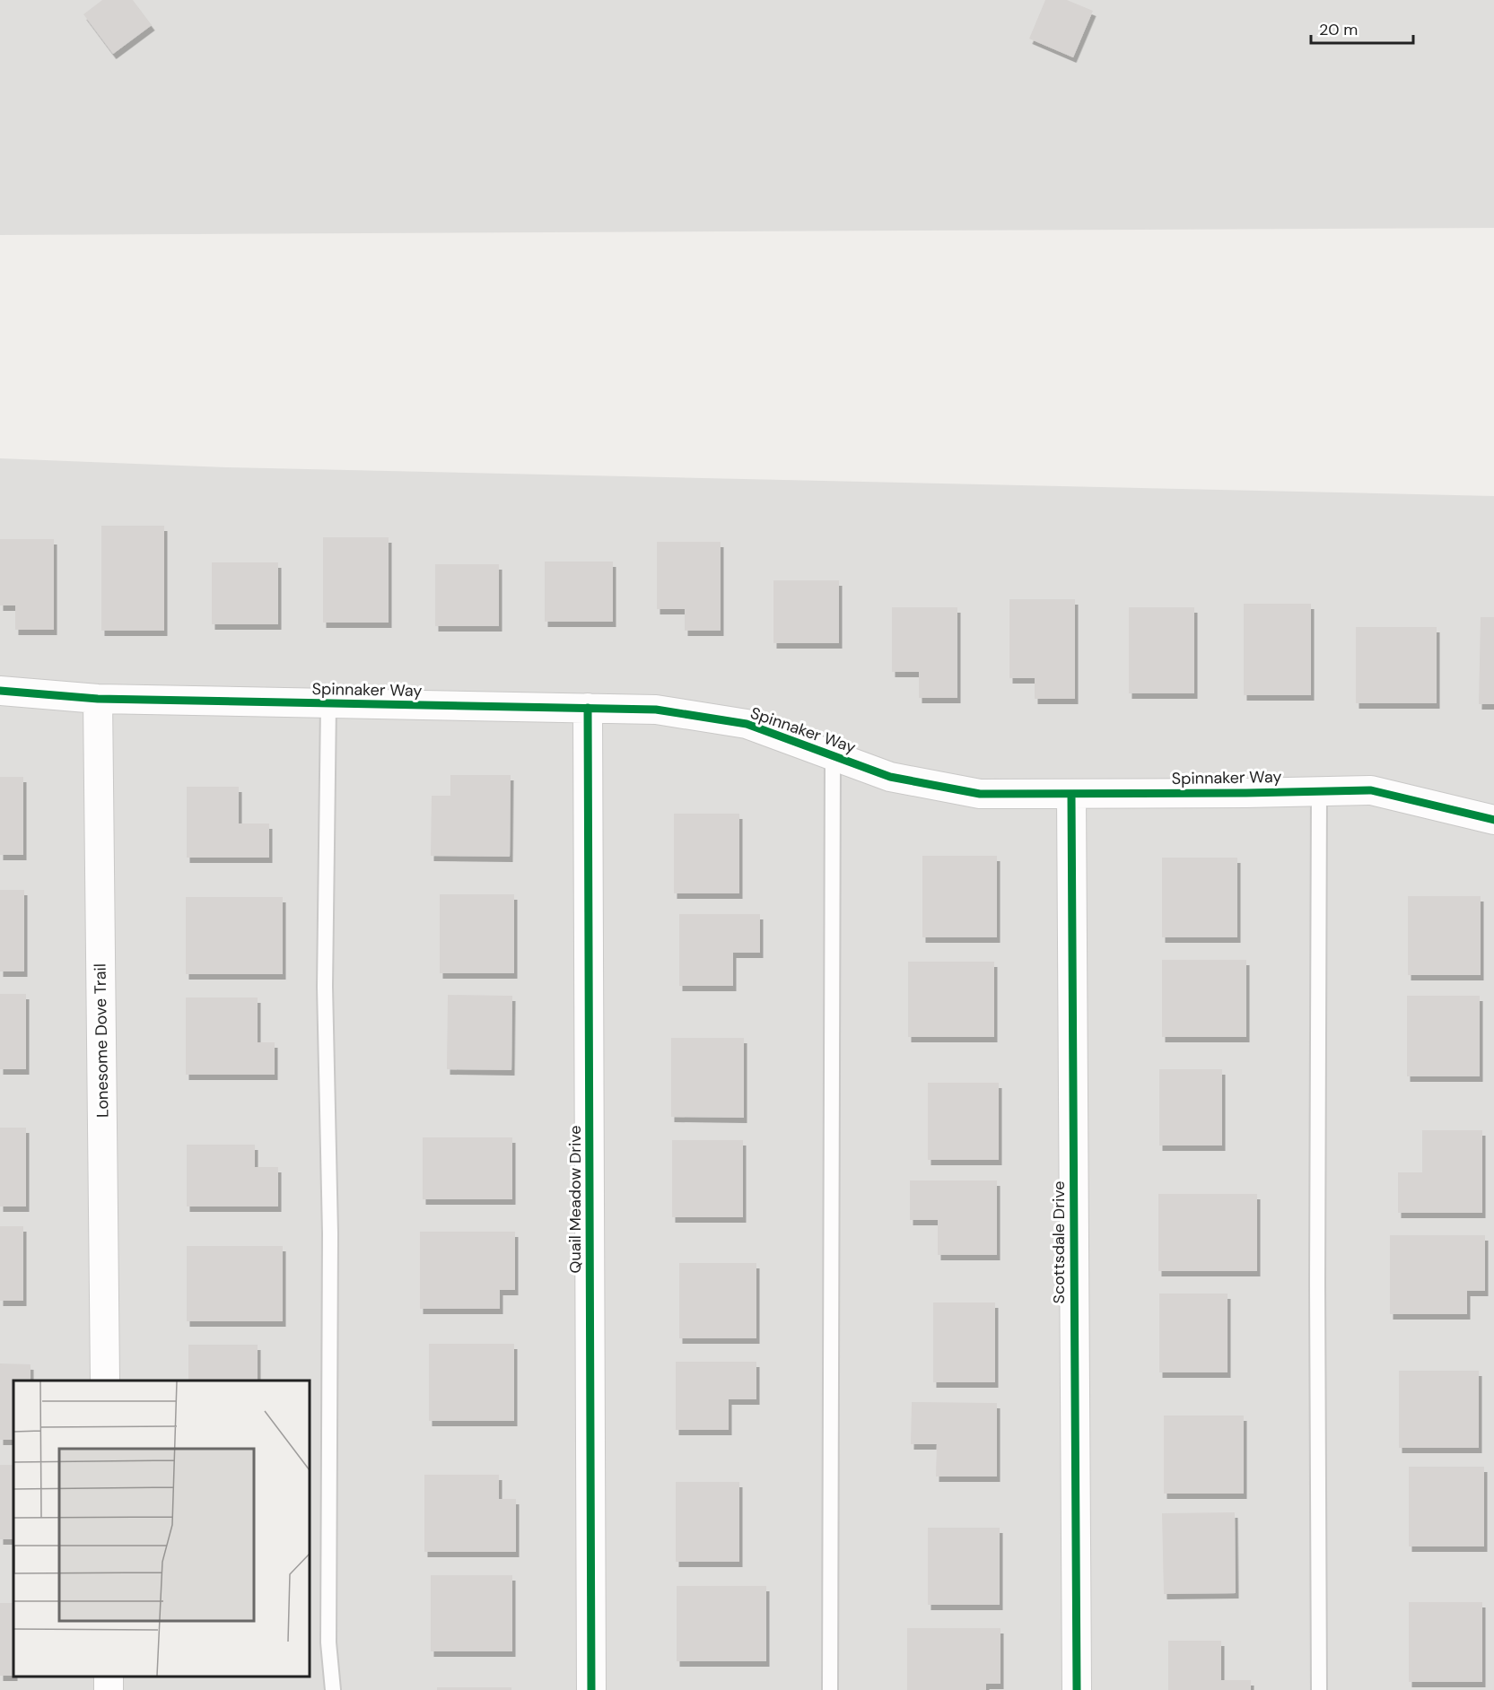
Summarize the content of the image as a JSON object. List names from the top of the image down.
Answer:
{
  "streets": {
    "street": [
      "Spinnaker Way",
      "Lonesome Dove Trail",
      "Quail Meadow Drive",
      "Scottsdale Drive"
    ]
  },
  "crossings": [
    ["Spinnaker Way", "Lonesome Dove Trail"],
    ["Spinnaker Way", "Quail Meadow Drive"],
    ["Spinnaker Way", "Scottsdale Drive"]
  ],
  "scale_bar": "20 m"
}
